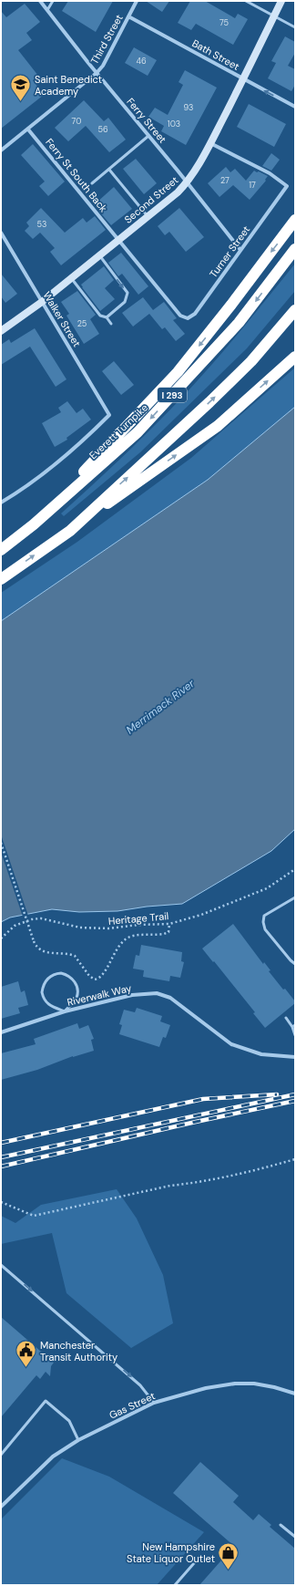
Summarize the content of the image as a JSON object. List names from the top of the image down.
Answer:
{
  "streets": {
    "highway": ["I 293", "Everett Turnpike"],
    "main road": ["Second Street"],
    "street": [
      "Third Street",
      "Bath Street",
      "Ferry Street",
      "Ferry St South Back",
      "Turner Street",
      "Walker Street",
      "Riverwalk Way",
      "Gas Street"
    ],
    "path": ["Heritage Trail"]
  },
  "crossings": [
    ["Third Street", "Bath Street"],
    ["Third Street", "Ferry Street"],
    ["Third Street", "Ferry St South Back"],
    ["Bath Street", "Second Street"],
    ["Ferry Street", "Second Street"],
    ["Ferry Street", "Turner Street"],
    ["Ferry St South Back", "Second Street"],
    ["Ferry St South Back", "Turner Street"],
    ["Second Street", "Turner Street"],
    ["Second Street", "Walker Street"]
  ],
  "water": ["Merrimack River"],
  "places": {
    "school or university": ["Saint Benedict Academy"],
    "public building": ["Manchester Transit Authority"],
    "shop": ["New Hampshire State Liquor Outlet"]
  },
  "house_numbers": [
    "75",
    "46",
    "93",
    "70",
    "103",
    "56",
    "27",
    "17",
    "53",
    "25"
  ]
}
